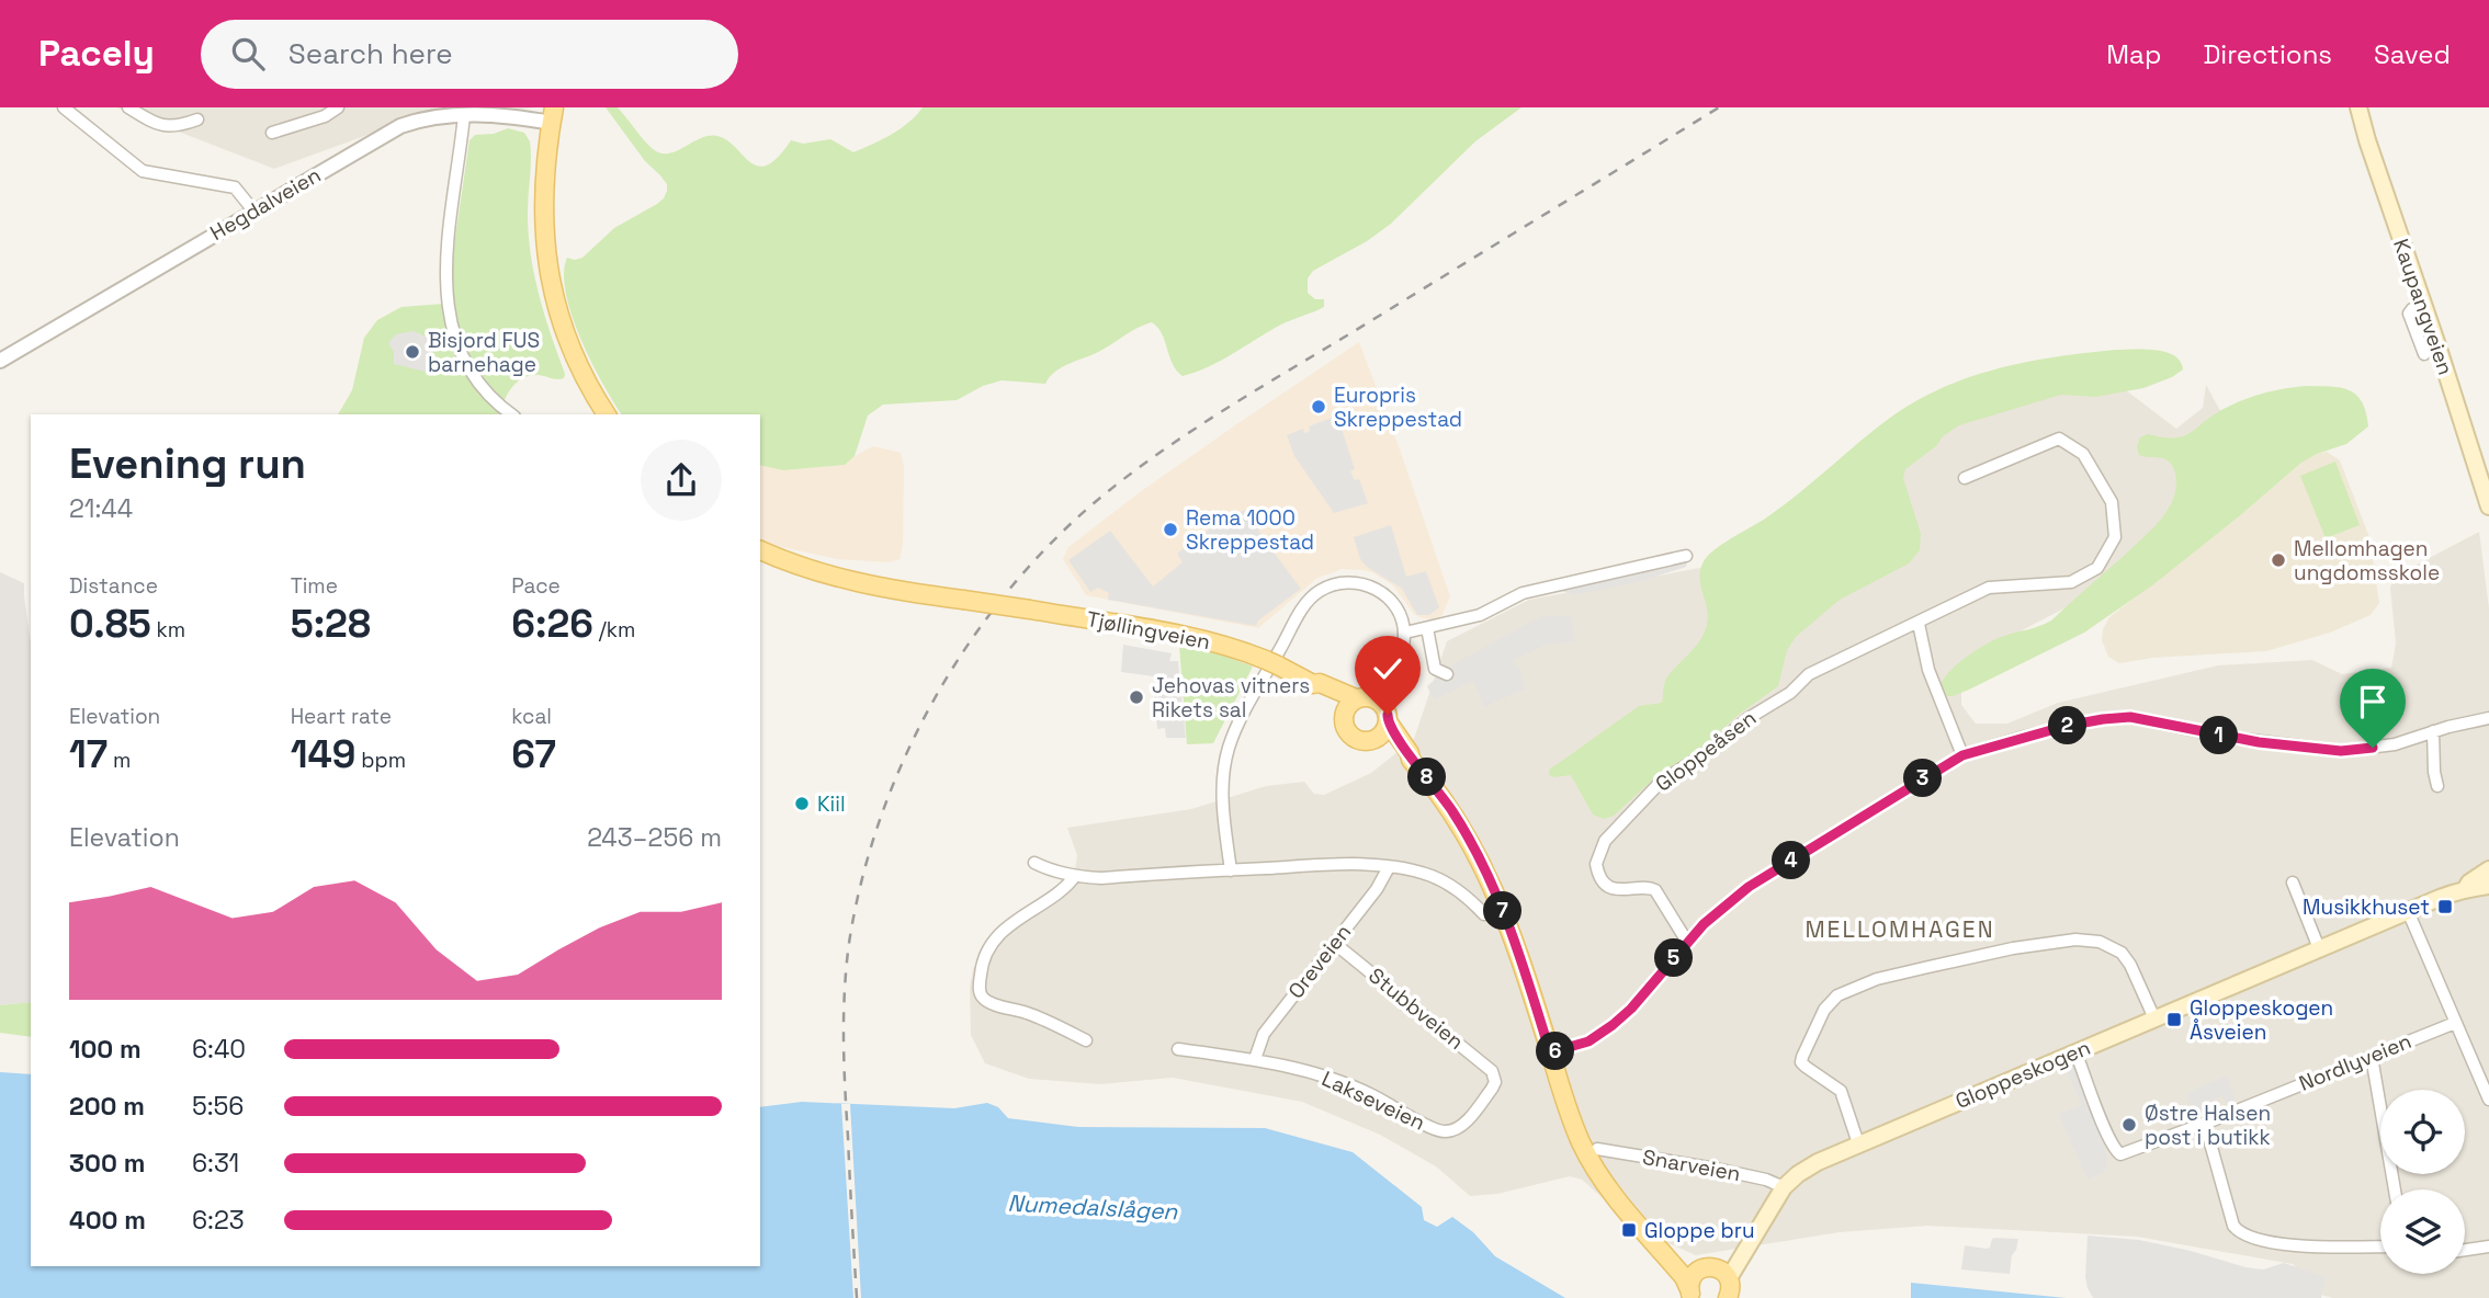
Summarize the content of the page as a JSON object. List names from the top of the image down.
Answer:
{
  "streets": {
    "main road": ["Kaupangveien", "Tjøllingveien", "Gloppeskogen"],
    "street": [
      "Hegdalveien",
      "Gloppeåsen",
      "Oreveien",
      "Stubbveien",
      "Nordlyveien",
      "Lakseveien",
      "Snarveien"
    ]
  },
  "crossings": [
    ["Oreveien", "Stubbveien"],
    ["Oreveien", "Lakseveien"],
    ["Stubbveien", "Lakseveien"],
    ["Nordlyveien", "Gloppeskogen"],
    ["Gloppeskogen", "Snarveien"]
  ],
  "districts": ["MELLOMHAGEN"],
  "water": ["Numedalslågen"],
  "places": {
    "other": [
      "Bisjord FUS barnehage",
      "Europris Skreppestad",
      "Rema 1000 Skreppestad",
      "Mellomhagen ungdomsskole",
      "Jehovas vitners Rikets sal",
      "Kiil",
      "Østre Halsen post i butikk"
    ],
    "transit": ["Musikkhuset", "Gloppeskogen Åsveien", "Gloppe bru"]
  },
  "page": {
    "header": "Pacely",
    "search": "Search here",
    "nav": ["Map", "Directions", "Saved"],
    "heading": ["Evening run", "21:44"],
    "stats": [
      ["Distance", "0.85 km"],
      ["Time", "5:28"],
      ["Pace", "6:26 /km"],
      ["Elevation", "17 m"],
      ["Heart rate", "149 bpm"],
      ["kcal", "67"]
    ],
    "pins": [
      "2",
      "1",
      "8",
      "3",
      "4",
      "7",
      "5",
      "6"
    ],
    "chart": ["Elevation", "243–256 m"],
    "list": [
      {
        "name": "100 m",
        "note": "6:40"
      },
      {
        "name": "200 m",
        "note": "5:56"
      },
      {
        "name": "300 m",
        "note": "6:31"
      },
      {
        "name": "400 m",
        "note": "6:23"
      }
    ]
  }
}
